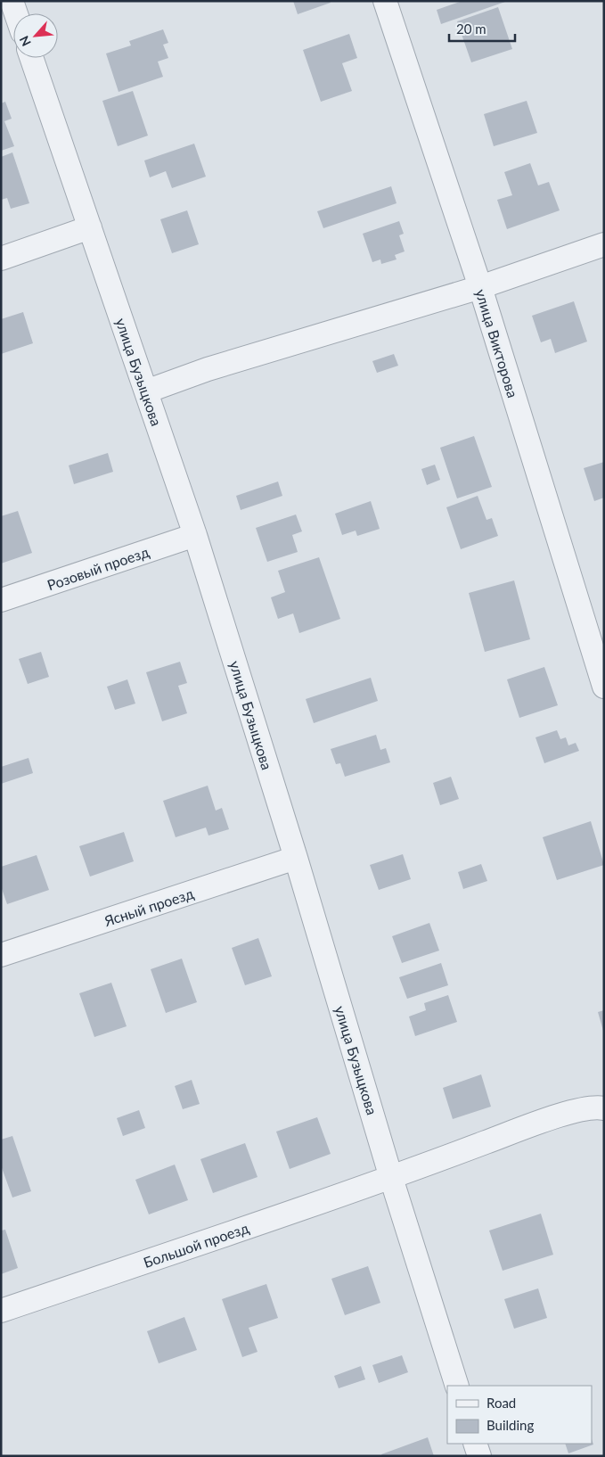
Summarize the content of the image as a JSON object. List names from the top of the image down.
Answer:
{
  "streets": {
    "street": [
      "улица Викторова",
      "улица Бузыцкова",
      "Розовый проезд",
      "Ясный проезд",
      "Большой проезд"
    ]
  },
  "crossings": [
    ["улица Бузыцкова", "Розовый проезд"],
    ["улица Бузыцкова", "Ясный проезд"],
    ["улица Бузыцкова", "Большой проезд"]
  ],
  "legend": ["Road", "Building"],
  "scale_bar": "20 m",
  "north": "bottom left"
}
